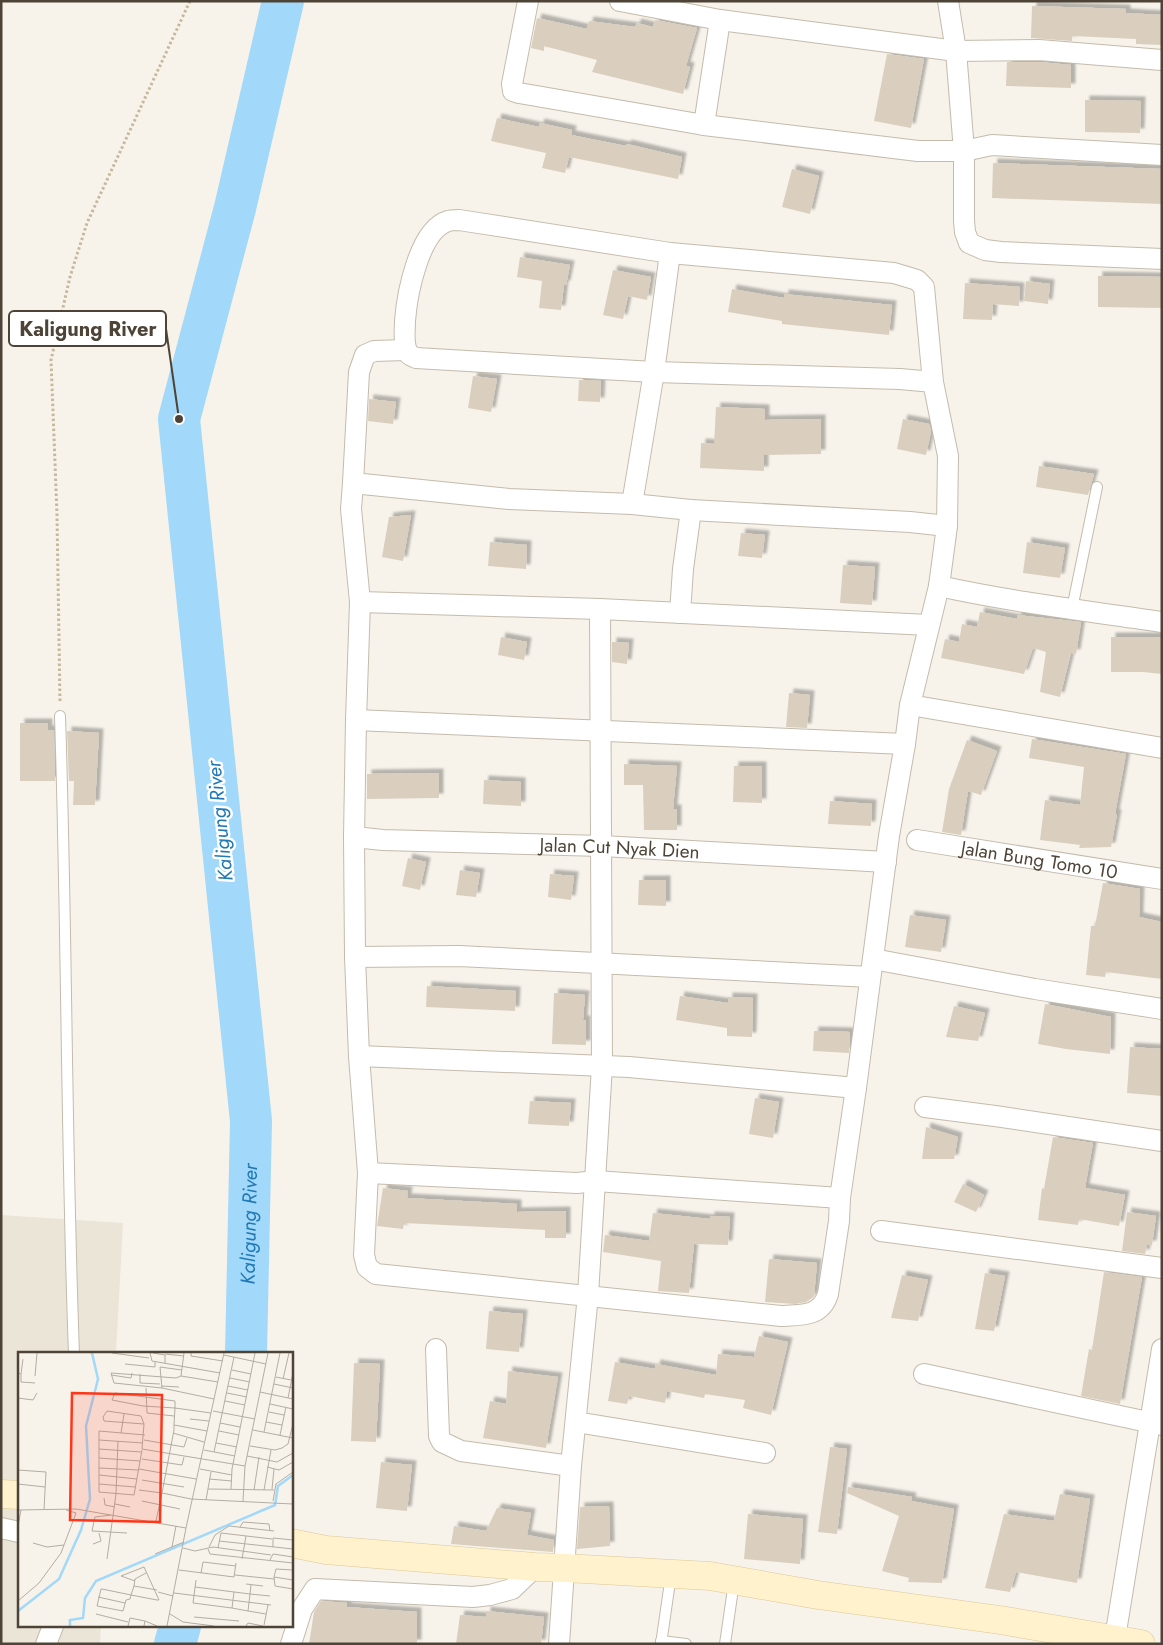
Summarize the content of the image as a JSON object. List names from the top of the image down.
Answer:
{
  "streets": {
    "street": ["Jalan Cut Nyak Dien", "Jalan Bung Tomo 10"]
  },
  "water": ["Kaligung River"],
  "places": ["Kaligung River"]
}
